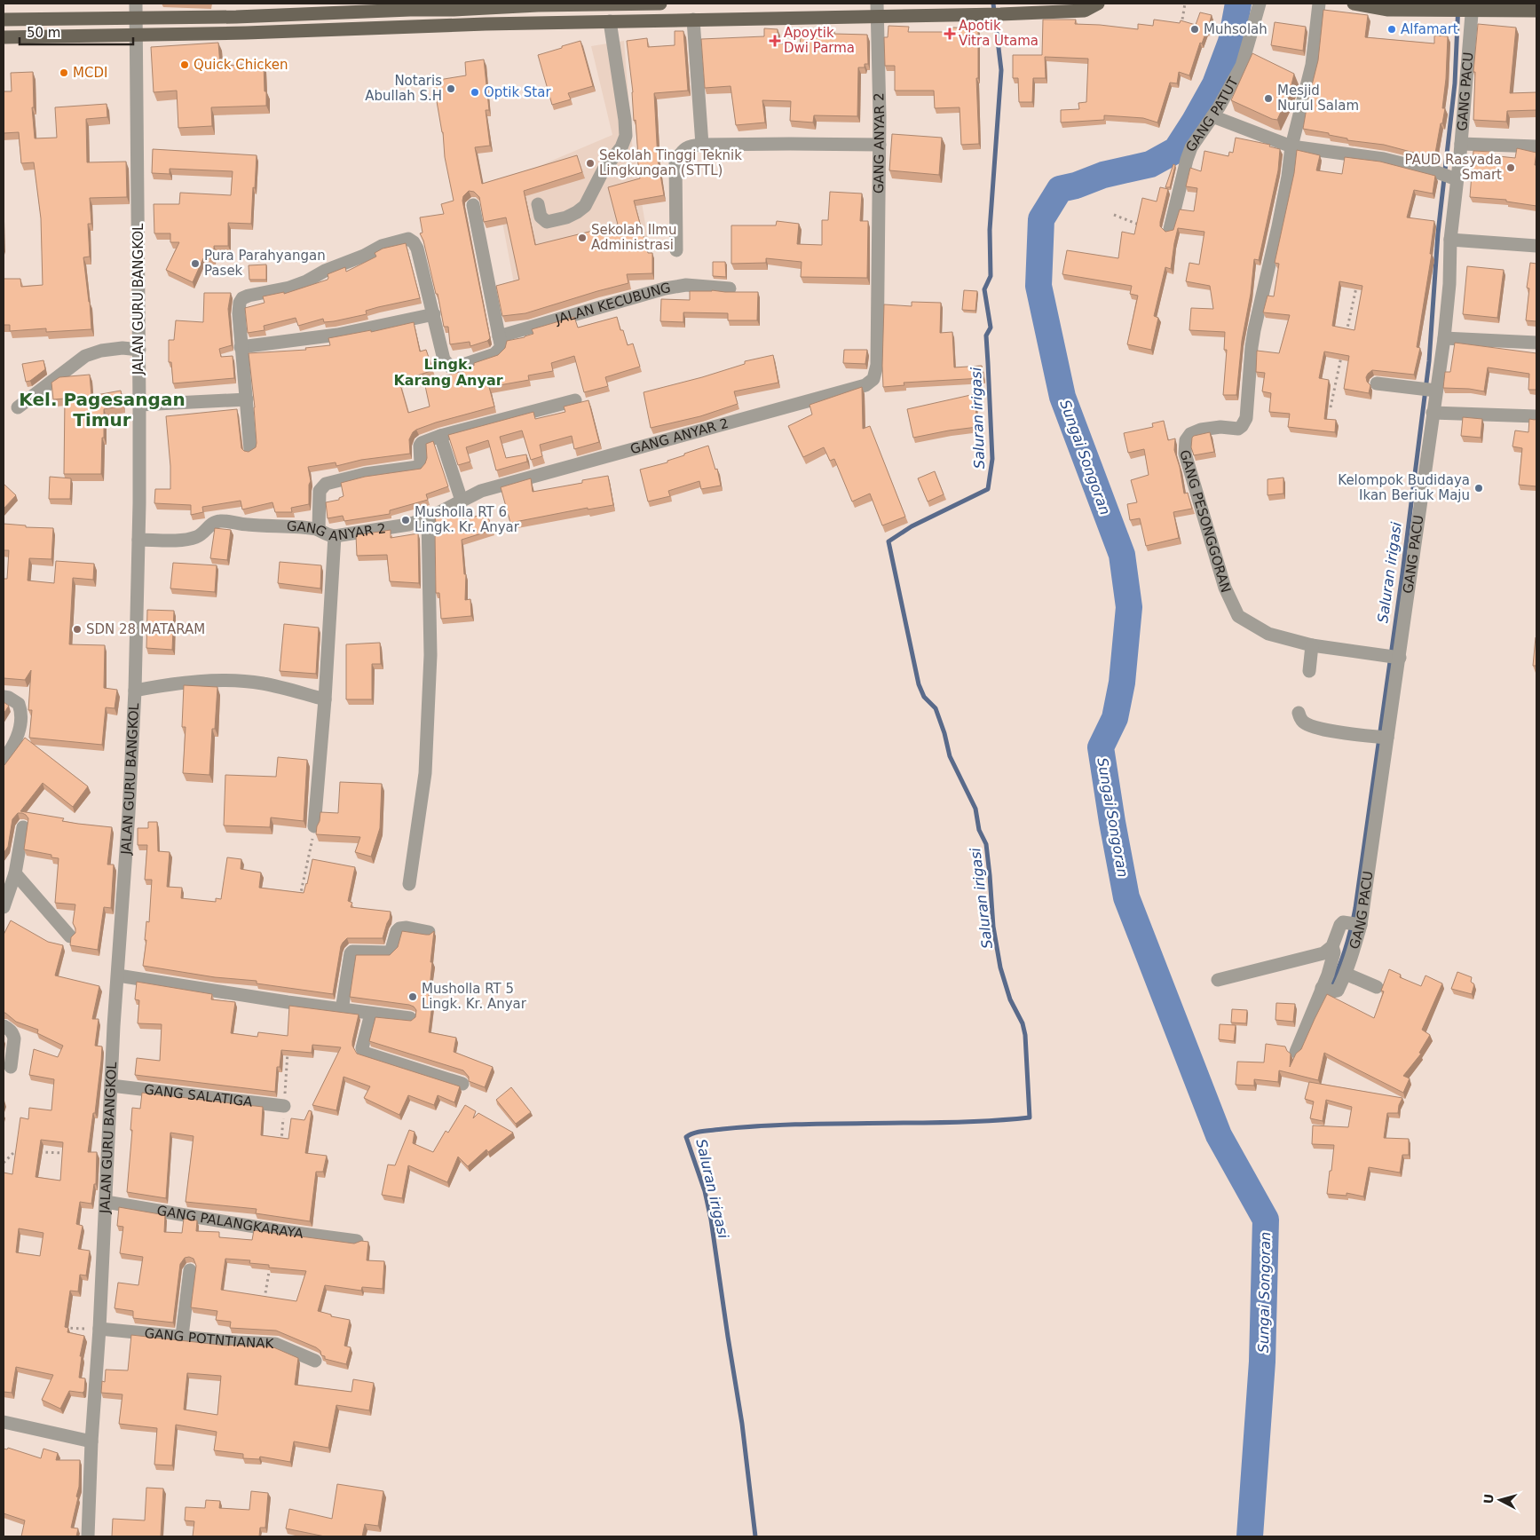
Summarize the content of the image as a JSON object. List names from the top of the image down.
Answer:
{
  "streets": {
    "street": [
      "GANG PACU",
      "GANG PATUT",
      "GANG ANYAR 2",
      "JALAN GURU BANGKOL",
      "JALAN KECUBUNG",
      "GANG PESONGGORAN",
      "GANG SALATIGA",
      "GANG PALANGKARAYA",
      "GANG POTNTIANAK"
    ]
  },
  "crossings": [
    ["GANG PACU", "GANG PESONGGORAN"],
    ["GANG ANYAR 2", "JALAN GURU BANGKOL"],
    ["JALAN GURU BANGKOL", "GANG SALATIGA"],
    ["JALAN GURU BANGKOL", "GANG PALANGKARAYA"],
    ["JALAN GURU BANGKOL", "GANG POTNTIANAK"]
  ],
  "districts": ["Lingk. Karang Anyar", "Kel. Pagesangan Timur"],
  "water": ["Saluran irigasi", "Sungai Songoran"],
  "places": {
    "other": [
      "Muhsolah",
      "Alfamart",
      "Quick Chicken",
      "MCDI",
      "Notaris Abullah S.H",
      "Optik Star",
      "Mesjid Nurul Salam",
      "Sekolah Tinggi Teknik Lingkungan (STTL)",
      "PAUD Rasyada Smart",
      "Sekolah Ilmu Administrasi",
      "Pura Parahyangan Pasek",
      "Kelompok Budidaya Ikan Beriuk Maju",
      "Musholla RT 6 Lingk. Kr. Anyar",
      "SDN 28 MATARAM",
      "Musholla RT 5 Lingk. Kr. Anyar"
    ],
    "health": ["Apotik Vitra Utama", "Apoytik Dwi Parma"]
  },
  "scale_bar": "50 m",
  "north": "left"
}
